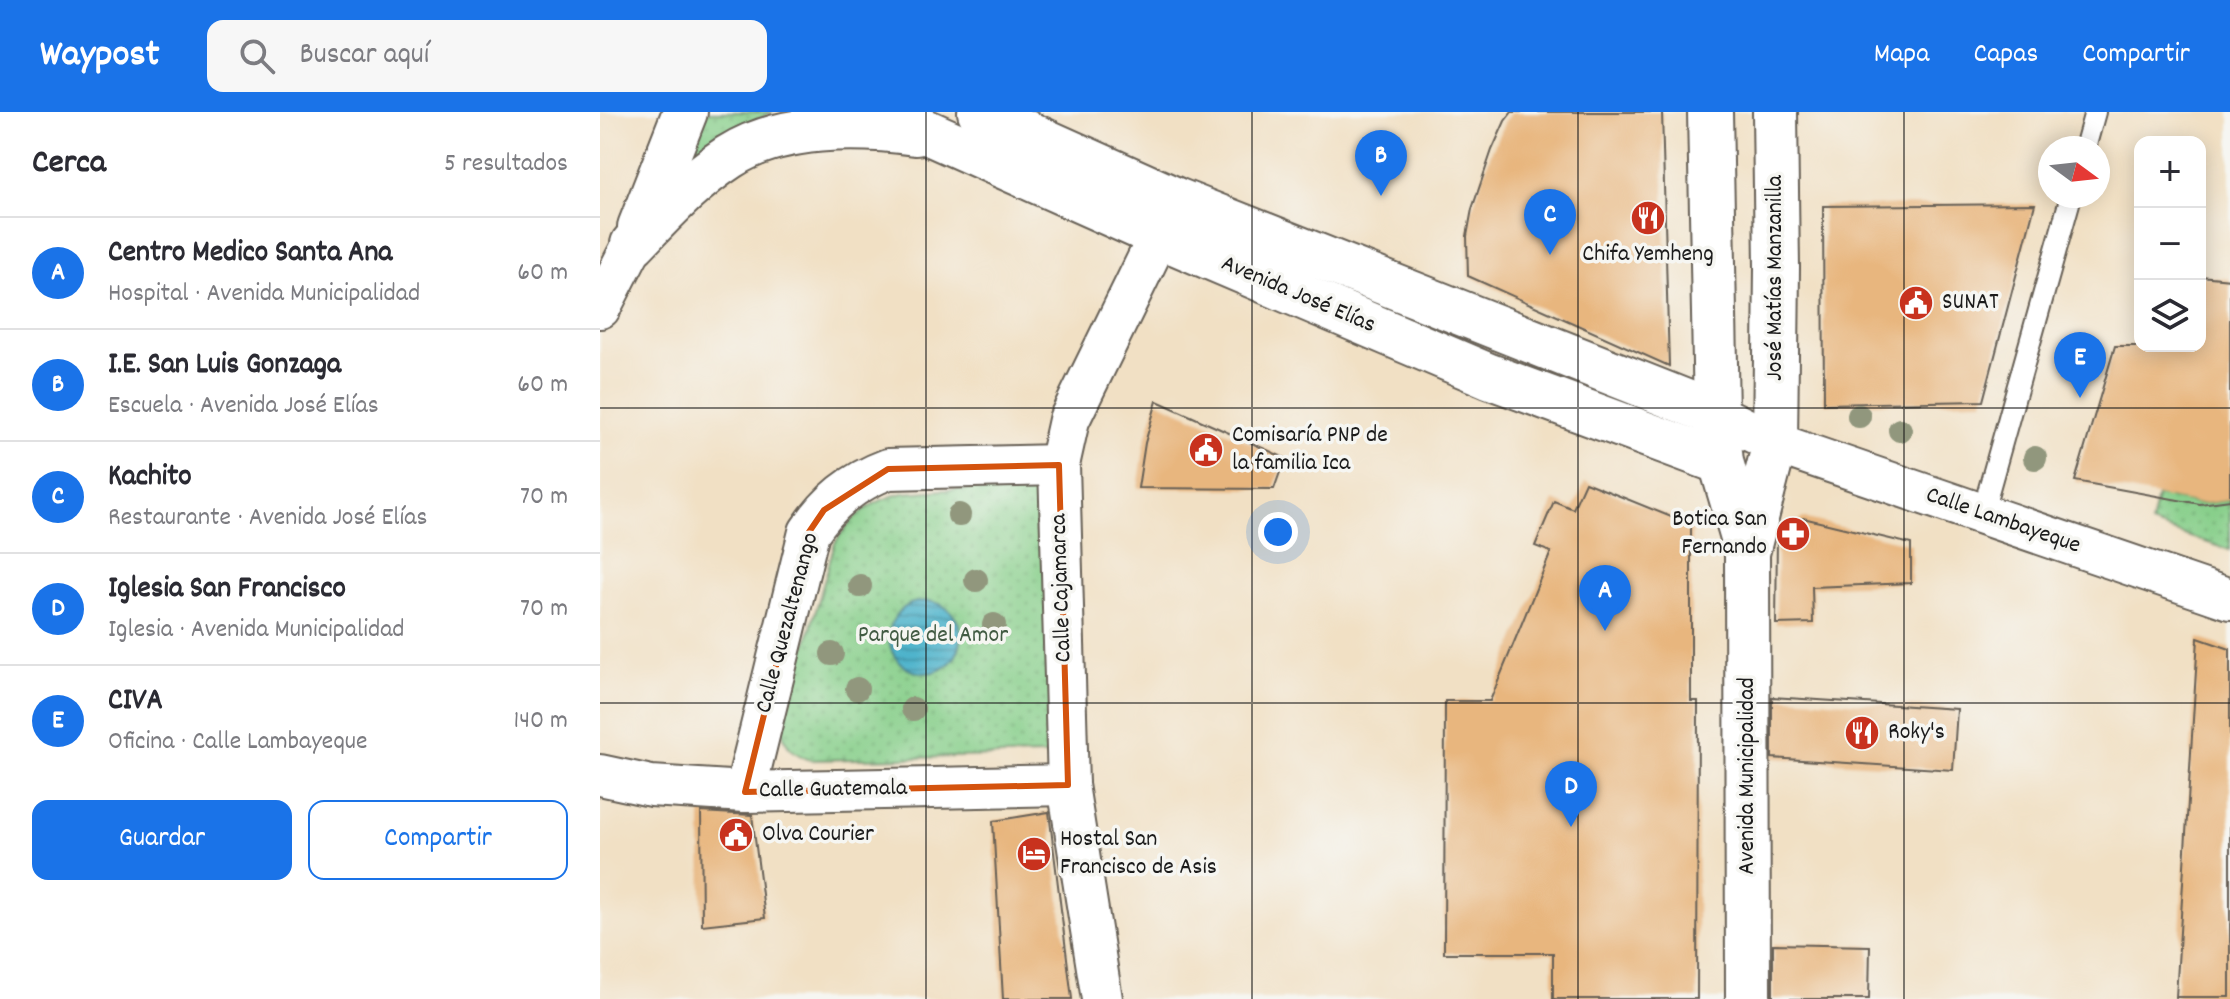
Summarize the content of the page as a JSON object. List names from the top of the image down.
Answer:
{
  "streets": {
    "street": [
      "José Matías Manzanilla",
      "Avenida José Elías",
      "Calle Lambayeque",
      "Calle Cajamarca",
      "Calle Quezaltenango",
      "Avenida Municipalidad",
      "Calle Guatemala"
    ]
  },
  "crossings": [
    ["José Matías Manzanilla", "Avenida José Elías"],
    ["José Matías Manzanilla", "Calle Lambayeque"],
    ["José Matías Manzanilla", "Avenida Municipalidad"],
    ["Avenida José Elías", "Calle Lambayeque"],
    ["Avenida José Elías", "Calle Cajamarca"],
    ["Avenida José Elías", "Avenida Municipalidad"],
    ["Calle Lambayeque", "Avenida Municipalidad"],
    ["Calle Cajamarca", "Calle Quezaltenango"],
    ["Calle Cajamarca", "Calle Guatemala"],
    ["Calle Quezaltenango", "Calle Guatemala"]
  ],
  "parks": ["Parque del Amor"],
  "places": {
    "restaurant": ["Chifa Yemheng", "Roky's"],
    "public building": ["SUNAT", "Comisaría PNP de la familia Ica", "Olva Courier"],
    "pharmacy": ["Botica San Fernando"],
    "hotel": ["Hostal San Francisco de Asis"]
  },
  "north": "right",
  "page": {
    "header": "Waypost",
    "search": "Buscar aquí",
    "nav": ["Mapa", "Capas", "Compartir"],
    "heading": ["Cerca", "5 resultados"],
    "pins": [
      "B",
      "C",
      "E",
      "A",
      "D"
    ],
    "map_buttons": ["+", "−"],
    "list": [
      {
        "mark": "A",
        "name": "Centro Medico Santa Ana",
        "note": "Hospital · Avenida Municipalidad",
        "value": "60 m"
      },
      {
        "mark": "B",
        "name": "I.E. San Luis Gonzaga",
        "note": "Escuela · Avenida José Elías",
        "value": "60 m"
      },
      {
        "mark": "C",
        "name": "Kachito",
        "note": "Restaurante · Avenida José Elías",
        "value": "70 m"
      },
      {
        "mark": "D",
        "name": "Iglesia San Francisco",
        "note": "Iglesia · Avenida Municipalidad",
        "value": "70 m"
      },
      {
        "mark": "E",
        "name": "CIVA",
        "note": "Oficina · Calle Lambayeque",
        "value": "140 m"
      }
    ],
    "buttons": ["Guardar", "Compartir"]
  }
}
